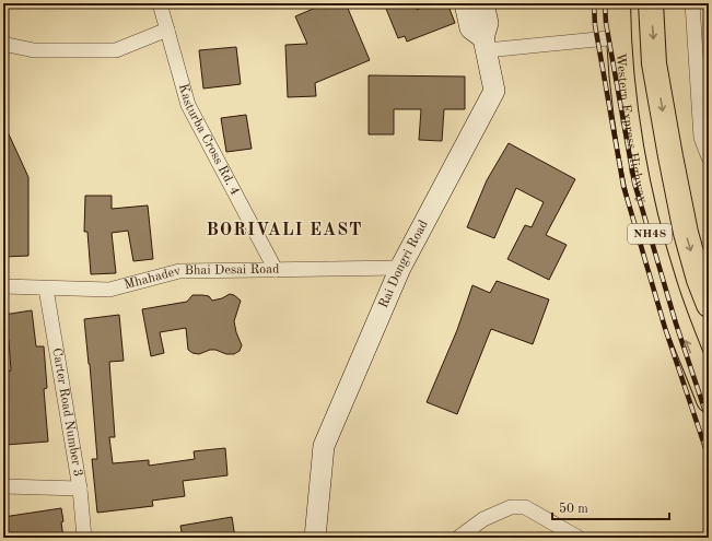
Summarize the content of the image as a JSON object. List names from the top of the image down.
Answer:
{
  "streets": {
    "highway": ["Western Express Highway", "NH48"],
    "street": [
      "Kasturba Cross Rd. 4",
      "Rai Dongri Road",
      "Mhahadev Bhai Desai Road",
      "Carter Road Number 3"
    ]
  },
  "crossings": [
    ["Kasturba Cross Rd. 4", "Mhahadev Bhai Desai Road"],
    ["Rai Dongri Road", "Mhahadev Bhai Desai Road"],
    ["Mhahadev Bhai Desai Road", "Carter Road Number 3"]
  ],
  "districts": ["BORIVALI EAST"],
  "scale_bar": "50 m"
}
